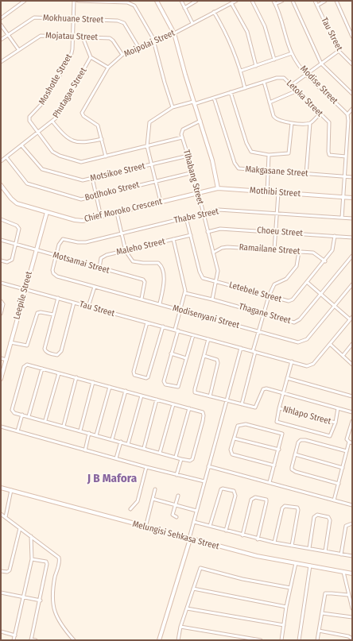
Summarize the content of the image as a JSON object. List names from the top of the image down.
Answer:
{
  "streets": {
    "street": [
      "Mokhuane Street",
      "Tau Street",
      "Mojatau Street",
      "Moipolai Street",
      "Moshotle Street",
      "Modise Street",
      "Phutagae Street",
      "Letoka Street",
      "Makgasane Street",
      "Motsikoe Street",
      "Tlhabang Street",
      "Botlhoko Street",
      "Mothibi Street",
      "Chief Moroko Crescent",
      "Thabe Street",
      "Choeu Street",
      "Maleho Street",
      "Ramailane Street",
      "Motsamai Street",
      "Letebele Street",
      "Leepile Street",
      "Thagane Street",
      "Modisenyani Street",
      "Nhlapo Street",
      "Melungisi Sehkasa Street"
    ]
  },
  "crossings": [
    ["Mokhuane Street", "Moipolai Street"],
    ["Mokhuane Street", "Moshotle Street"],
    ["Tau Street", "Leepile Street"],
    ["Mojatau Street", "Moipolai Street"],
    ["Mojatau Street", "Moshotle Street"],
    ["Moshotle Street", "Phutagae Street"],
    ["Phutagae Street", "Motsikoe Street"],
    ["Phutagae Street", "Botlhoko Street"],
    ["Letoka Street", "Makgasane Street"],
    ["Motsikoe Street", "Tlhabang Street"],
    ["Tlhabang Street", "Botlhoko Street"],
    ["Tlhabang Street", "Mothibi Street"],
    ["Tlhabang Street", "Chief Moroko Crescent"],
    ["Tlhabang Street", "Thabe Street"],
    ["Tlhabang Street", "Choeu Street"],
    ["Tlhabang Street", "Ramailane Street"],
    ["Tlhabang Street", "Letebele Street"],
    ["Tlhabang Street", "Thagane Street"],
    ["Mothibi Street", "Chief Moroko Crescent"],
    ["Chief Moroko Crescent", "Leepile Street"],
    ["Thabe Street", "Motsamai Street"],
    ["Thabe Street", "Letebele Street"],
    ["Thabe Street", "Modisenyani Street"],
    ["Choeu Street", "Letebele Street"],
    ["Maleho Street", "Motsamai Street"],
    ["Maleho Street", "Letebele Street"],
    ["Ramailane Street", "Letebele Street"],
    ["Motsamai Street", "Leepile Street"],
    ["Motsamai Street", "Modisenyani Street"]
  ],
  "districts": ["J B Mafora"]
}
